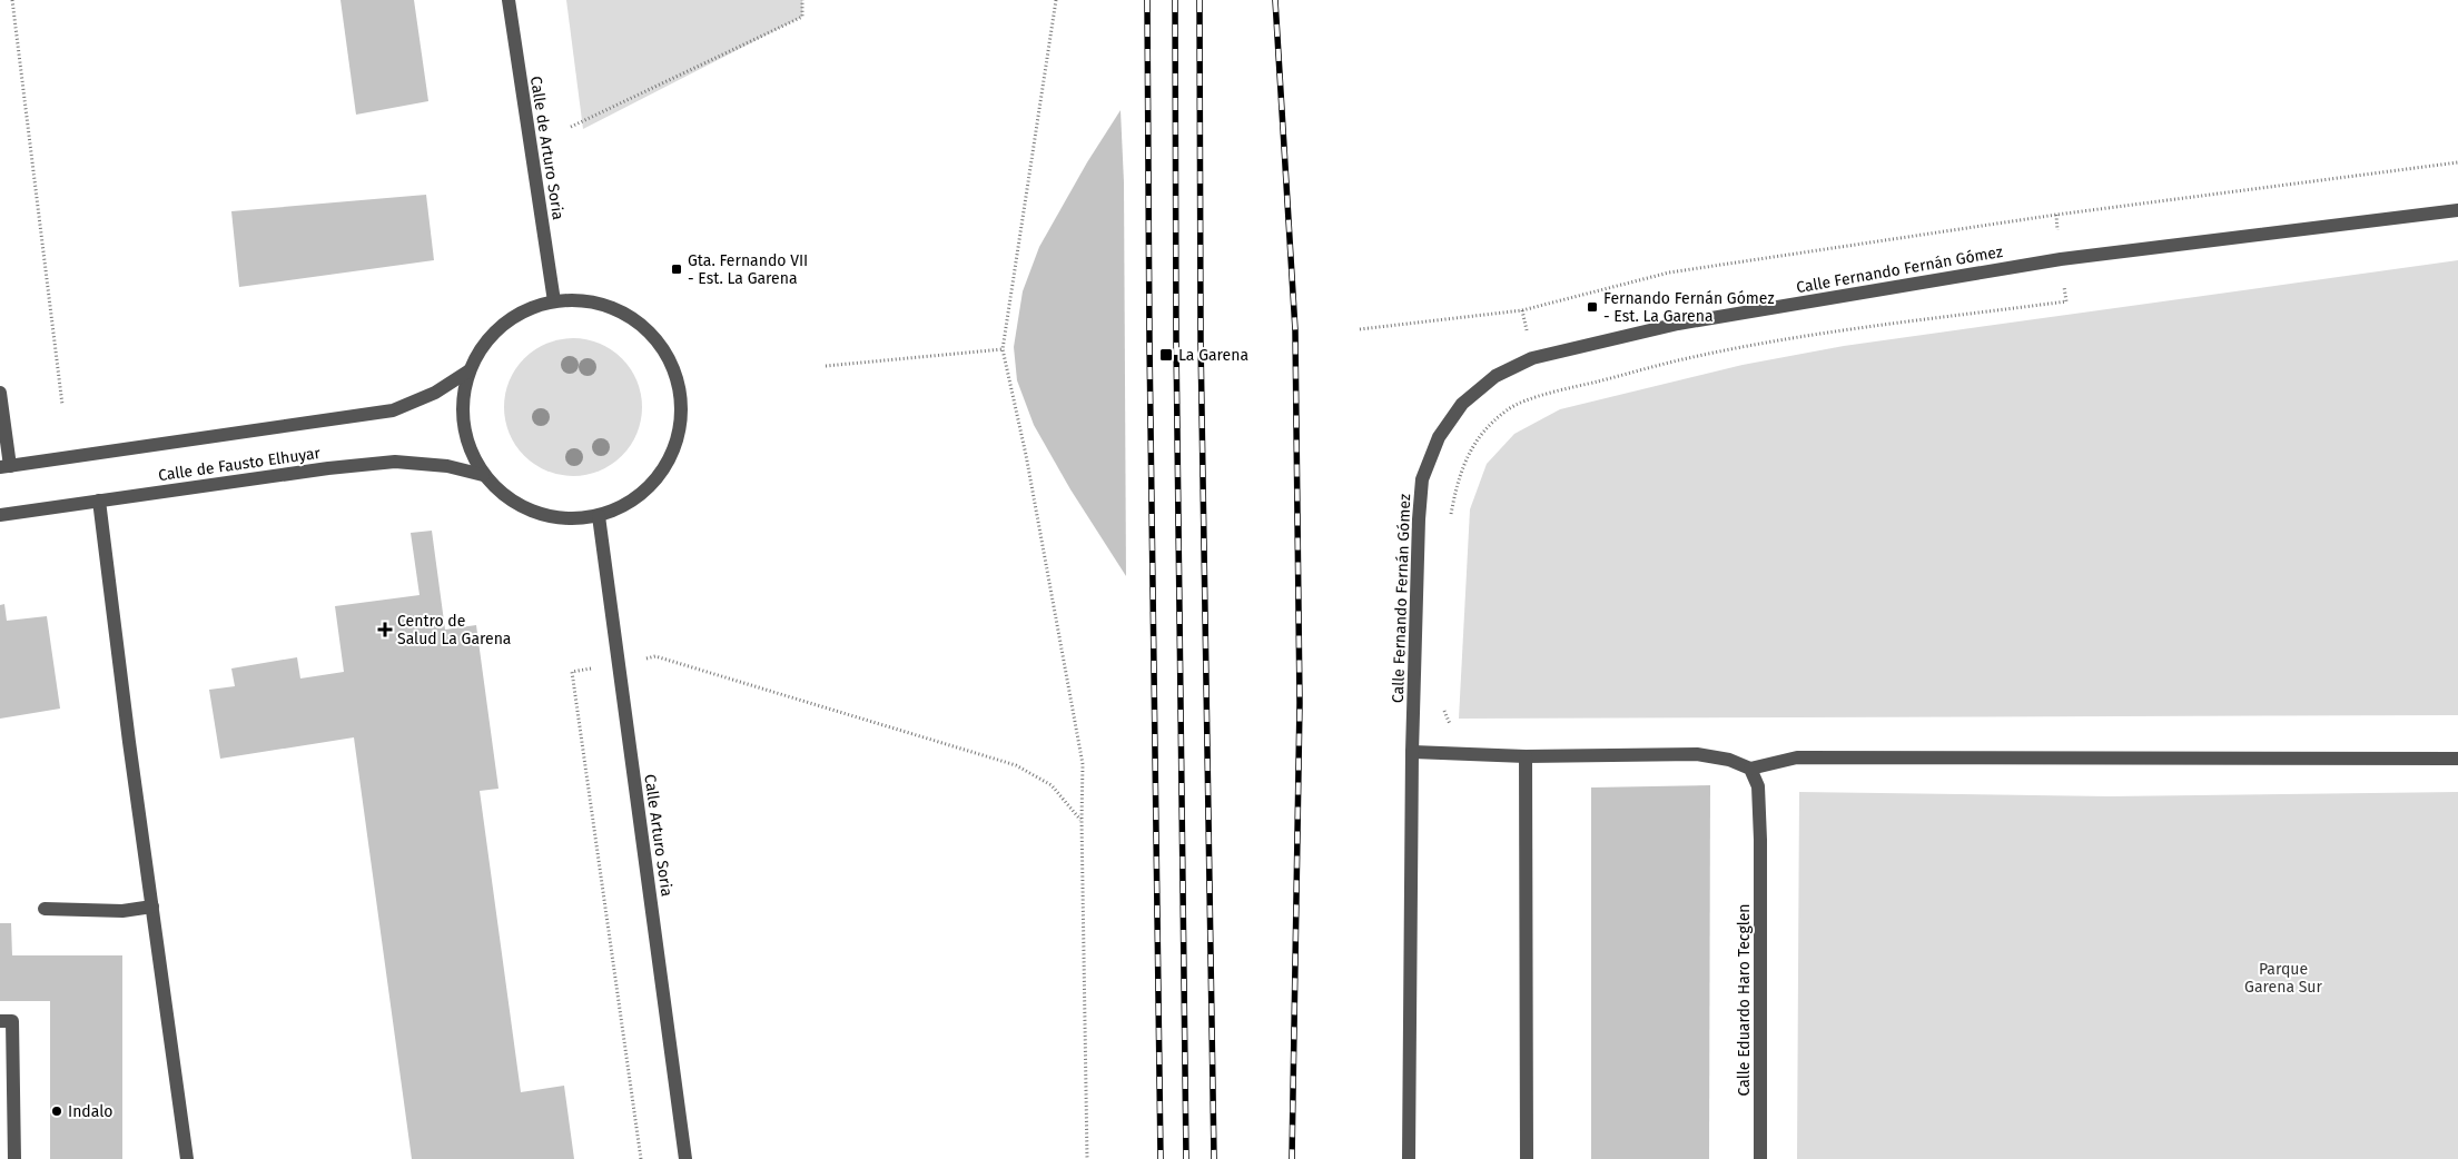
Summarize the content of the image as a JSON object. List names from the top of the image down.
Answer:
{
  "streets": {
    "street": [
      "Calle de Arturo Soria",
      "Calle Fernando Fernán Gómez",
      "Calle de Fausto Elhuyar",
      "Calle Arturo Soria",
      "Calle Eduardo Haro Tecglen"
    ]
  },
  "parks": ["Parque Garena Sur"],
  "places": {
    "transit": ["Gta. Fernando VII - Est. La Garena", "Fernando Fernán Gómez - Est. La Garena", "La Garena"],
    "health": ["Centro de Salud La Garena"],
    "other": ["Indalo"]
  }
}
